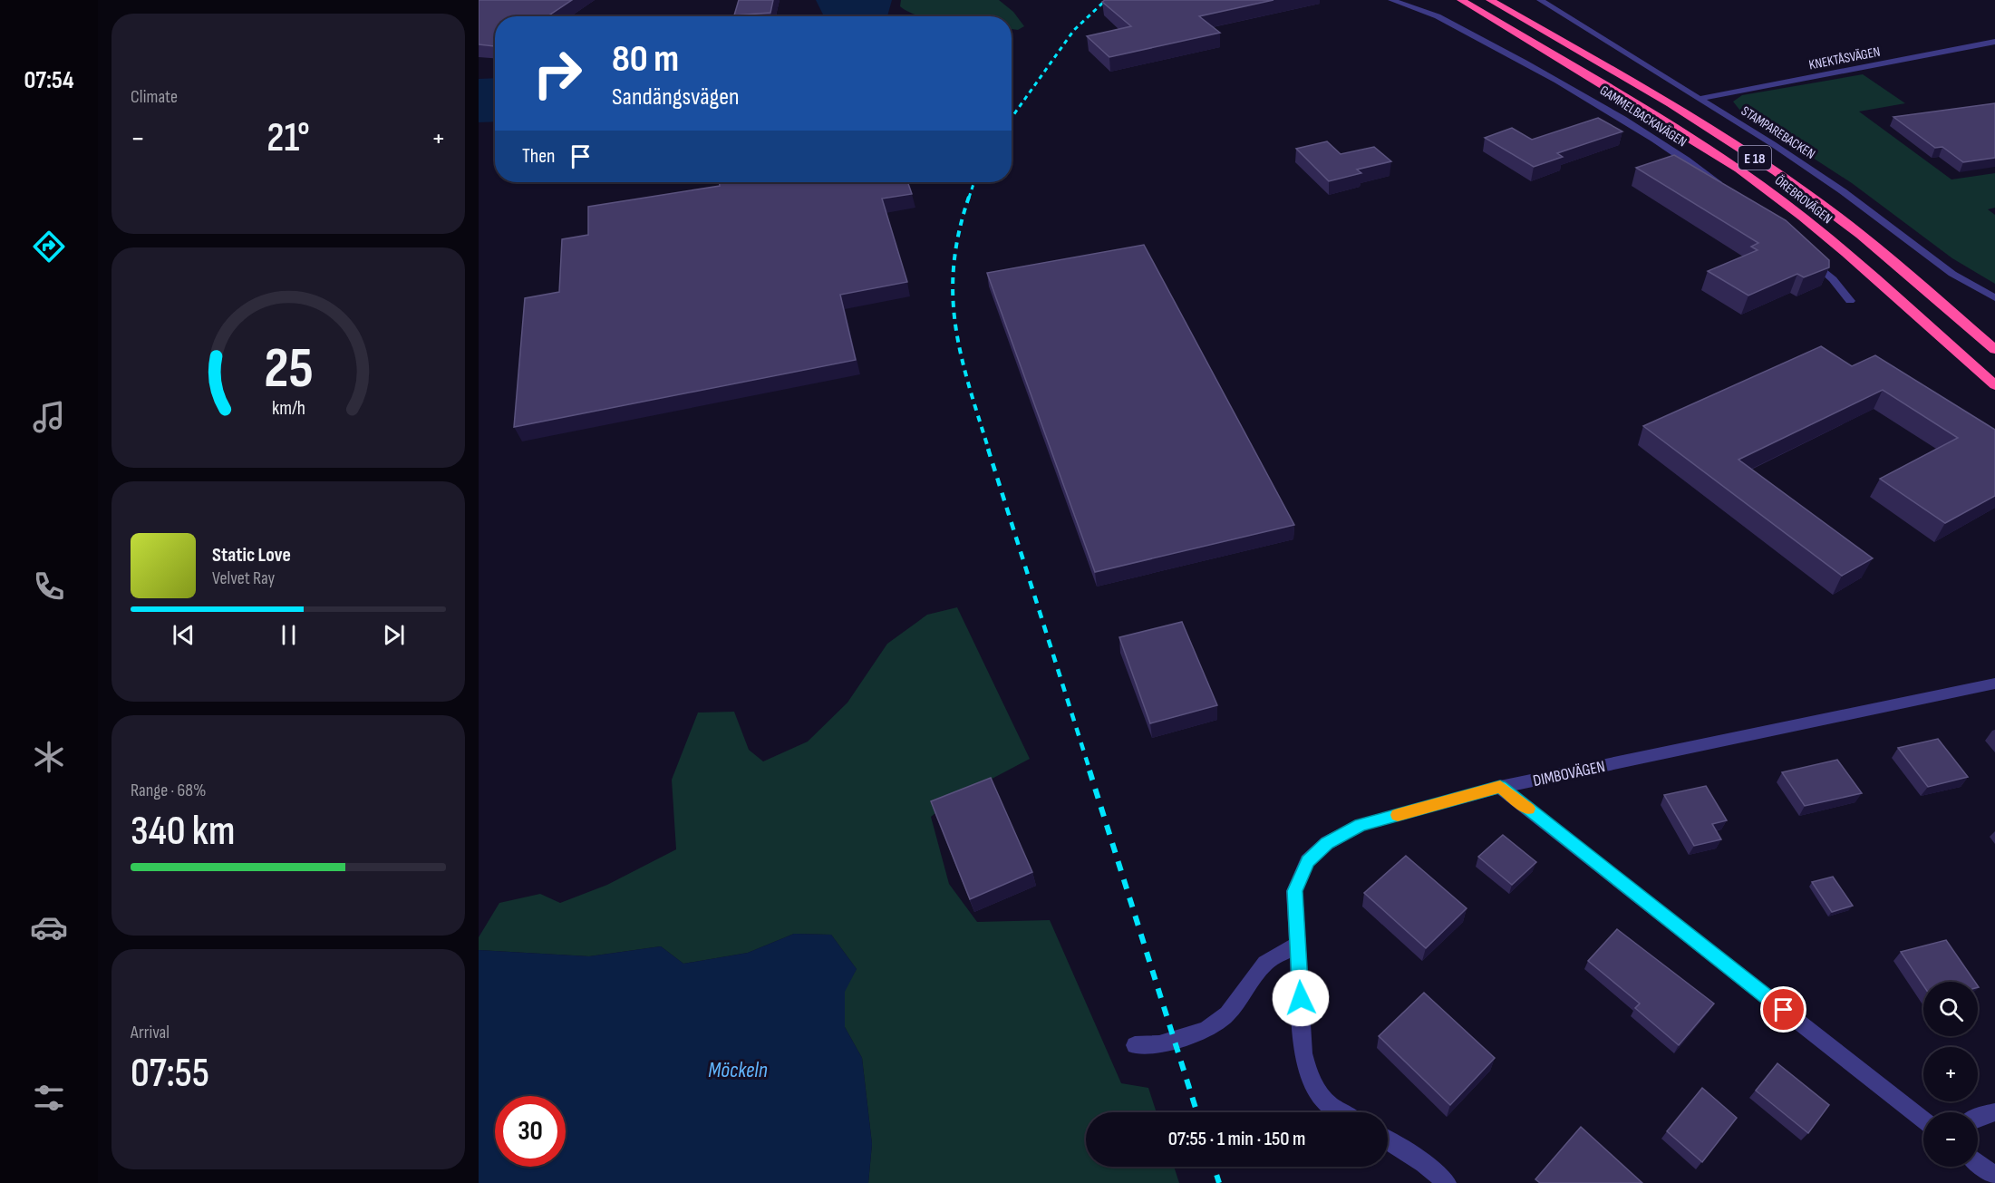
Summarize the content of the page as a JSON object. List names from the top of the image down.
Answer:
{
  "streets": {
    "highway": ["E 18", "ÖREBROVÄGEN"],
    "street": [
      "KNEKTÅSVÄGEN",
      "GAMMELBACKAVÄGEN",
      "STAMPAREBACKEN",
      "DIMBOVÄGEN"
    ]
  },
  "crossings": [
    ["KNEKTÅSVÄGEN", "STAMPAREBACKEN"]
  ],
  "water": ["Möckeln"],
  "page": {
    "tabs": "07:54",
    "tile": [
      "Climate",
      ["Range · 68%", "340 km"],
      ["Arrival", "07:55"]
    ],
    "turn": ["80 m", "Sandängsvägen"],
    "heat": ["−", "21°", "+"],
    "then": "Then",
    "song": ["Static Love", "Velvet Ray"],
    "map_buttons": ["+", "−"],
    "limit": "30",
    "trip": "07:55 · 1 min · 150 m",
    "gauge": ["25", "km/h"]
  }
}
